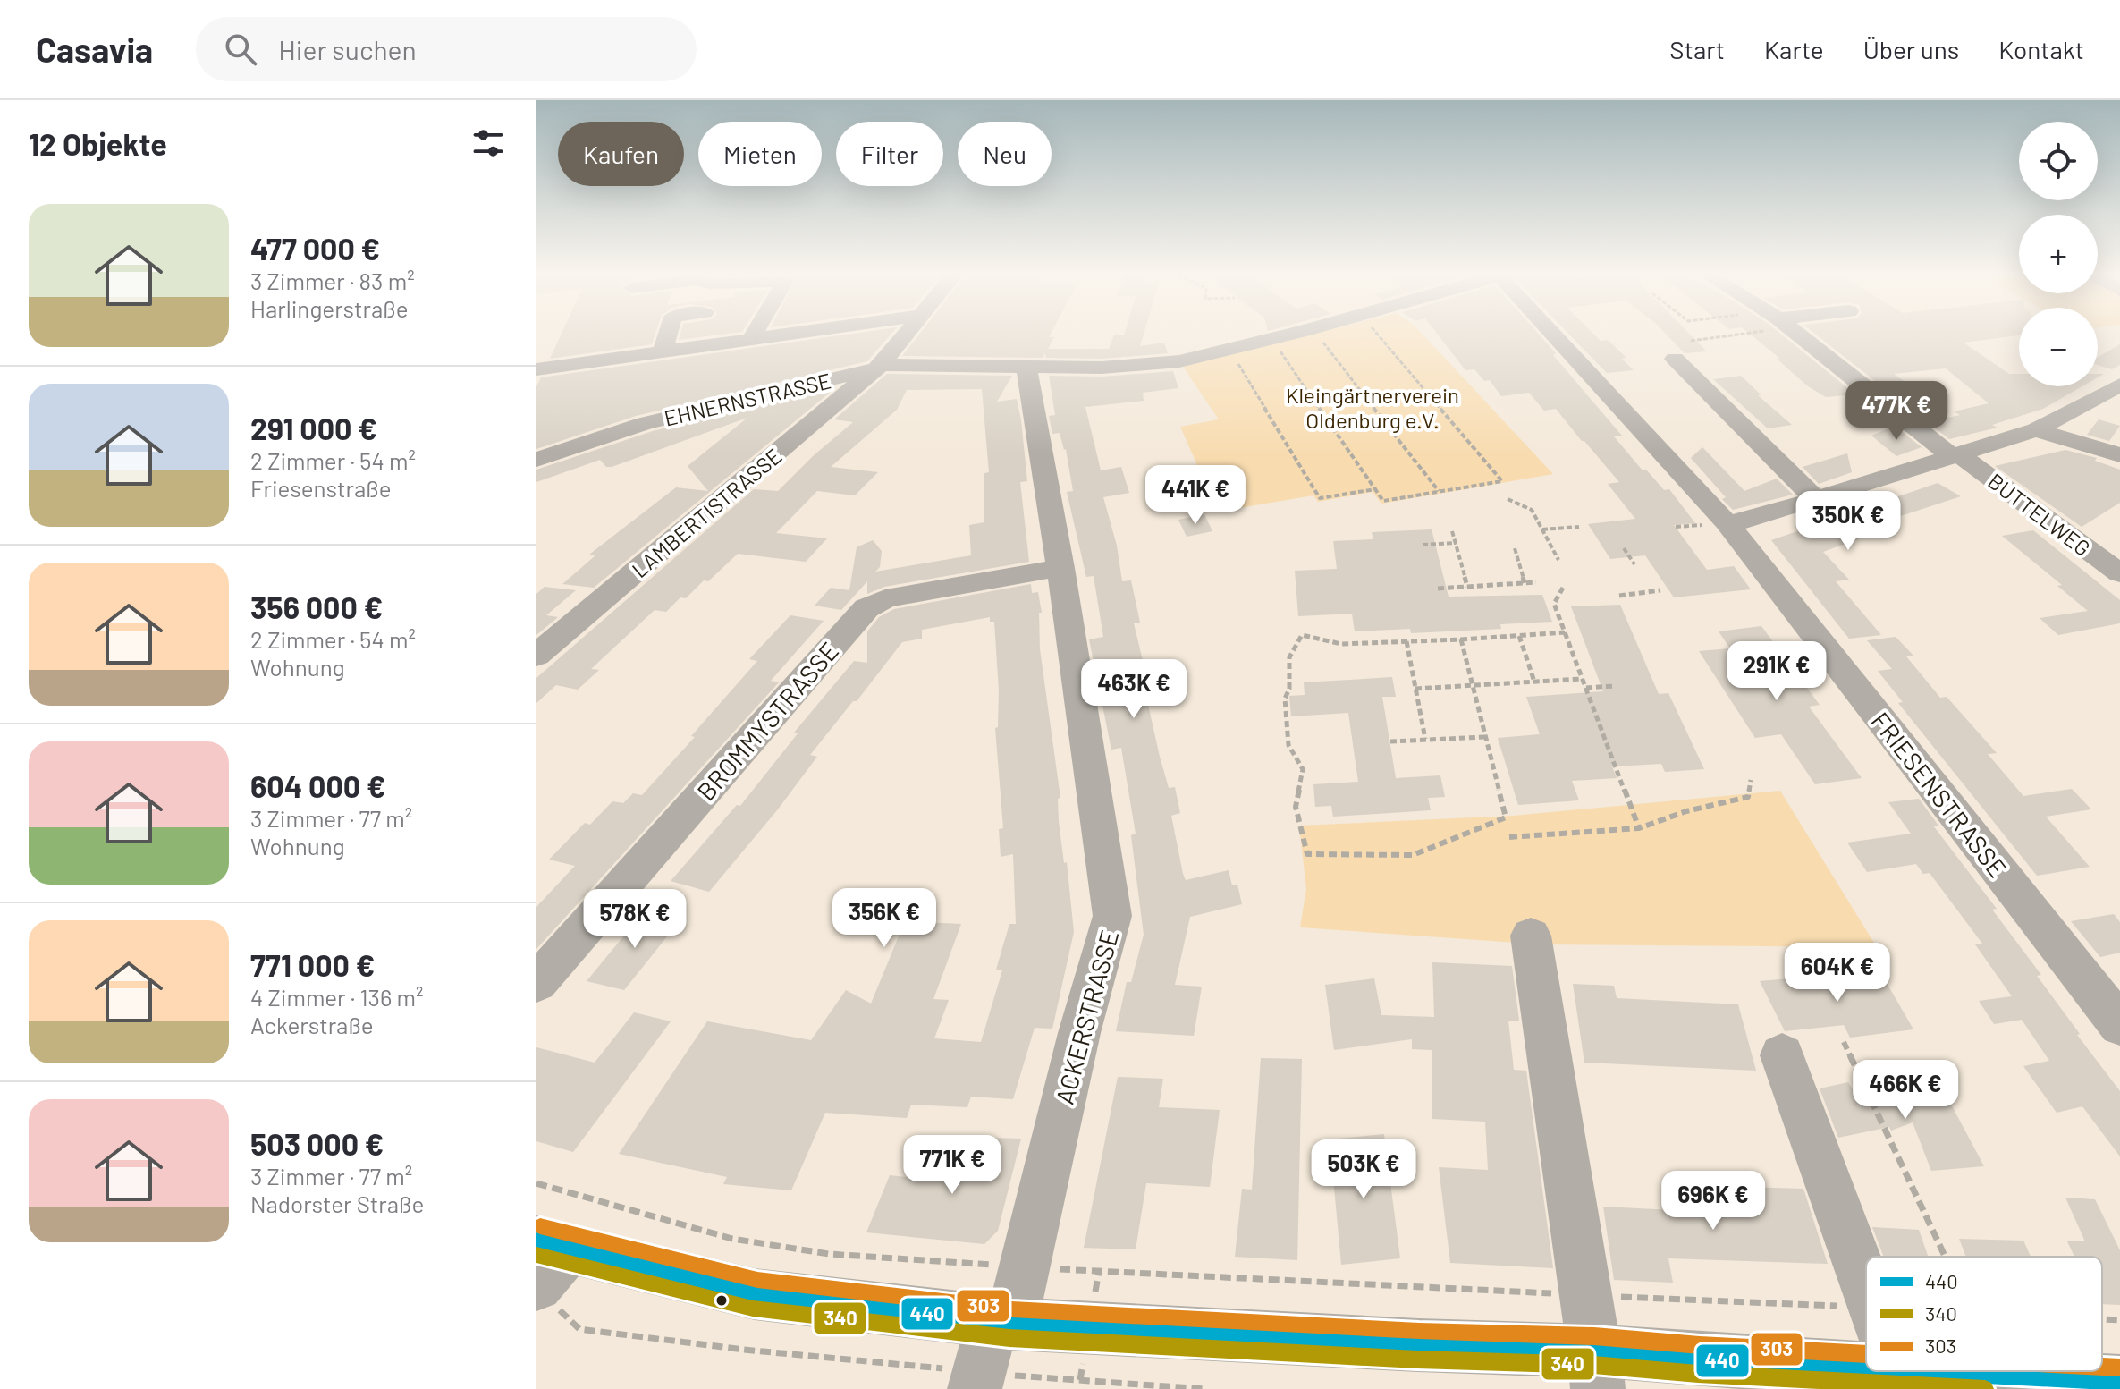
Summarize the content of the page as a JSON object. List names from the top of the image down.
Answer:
{
  "streets": {
    "street": [
      "EHNERNSTRASSE",
      "LAMBERTISTRASSE",
      "BUTTELWEG",
      "BROMMYSTRASSE",
      "FRIESENSTRASSE",
      "ACKERSTRASSE"
    ]
  },
  "crossings": [
    ["EHNERNSTRASSE", "LAMBERTISTRASSE"],
    ["EHNERNSTRASSE", "ACKERSTRASSE"],
    ["BROMMYSTRASSE", "ACKERSTRASSE"]
  ],
  "parks": ["Kleingärtnerverein Oldenburg e.V."],
  "lines": ["transit line 303", "transit line 440", "transit line 340"],
  "legend": ["440", "340", "303"],
  "page": {
    "header": "Casavia",
    "search": "Hier suchen",
    "nav": [
      "Start",
      "Karte",
      "Über uns",
      "Kontakt"
    ],
    "heading": "12 Objekte",
    "map_buttons": ["+", "−"],
    "chip": [
      "Kaufen",
      "Mieten",
      "Filter",
      "Neu"
    ],
    "list": [
      {
        "name": "477 000 €",
        "note": "3 Zimmer · 83 m² · Harlingerstraße"
      },
      {
        "name": "291 000 €",
        "note": "2 Zimmer · 54 m² · Friesenstraße"
      },
      {
        "name": "356 000 €",
        "note": "2 Zimmer · 54 m² · Wohnung"
      },
      {
        "name": "604 000 €",
        "note": "3 Zimmer · 77 m² · Wohnung"
      },
      {
        "name": "771 000 €",
        "note": "4 Zimmer · 136 m² · Ackerstraße"
      },
      {
        "name": "503 000 €",
        "note": "3 Zimmer · 77 m² · Nadorster Straße"
      }
    ],
    "price": [
      "477K €",
      "441K €",
      "350K €",
      "291K €",
      "463K €",
      "356K €",
      "578K €",
      "604K €",
      "466K €",
      "771K €",
      "503K €",
      "696K €"
    ]
  }
}
